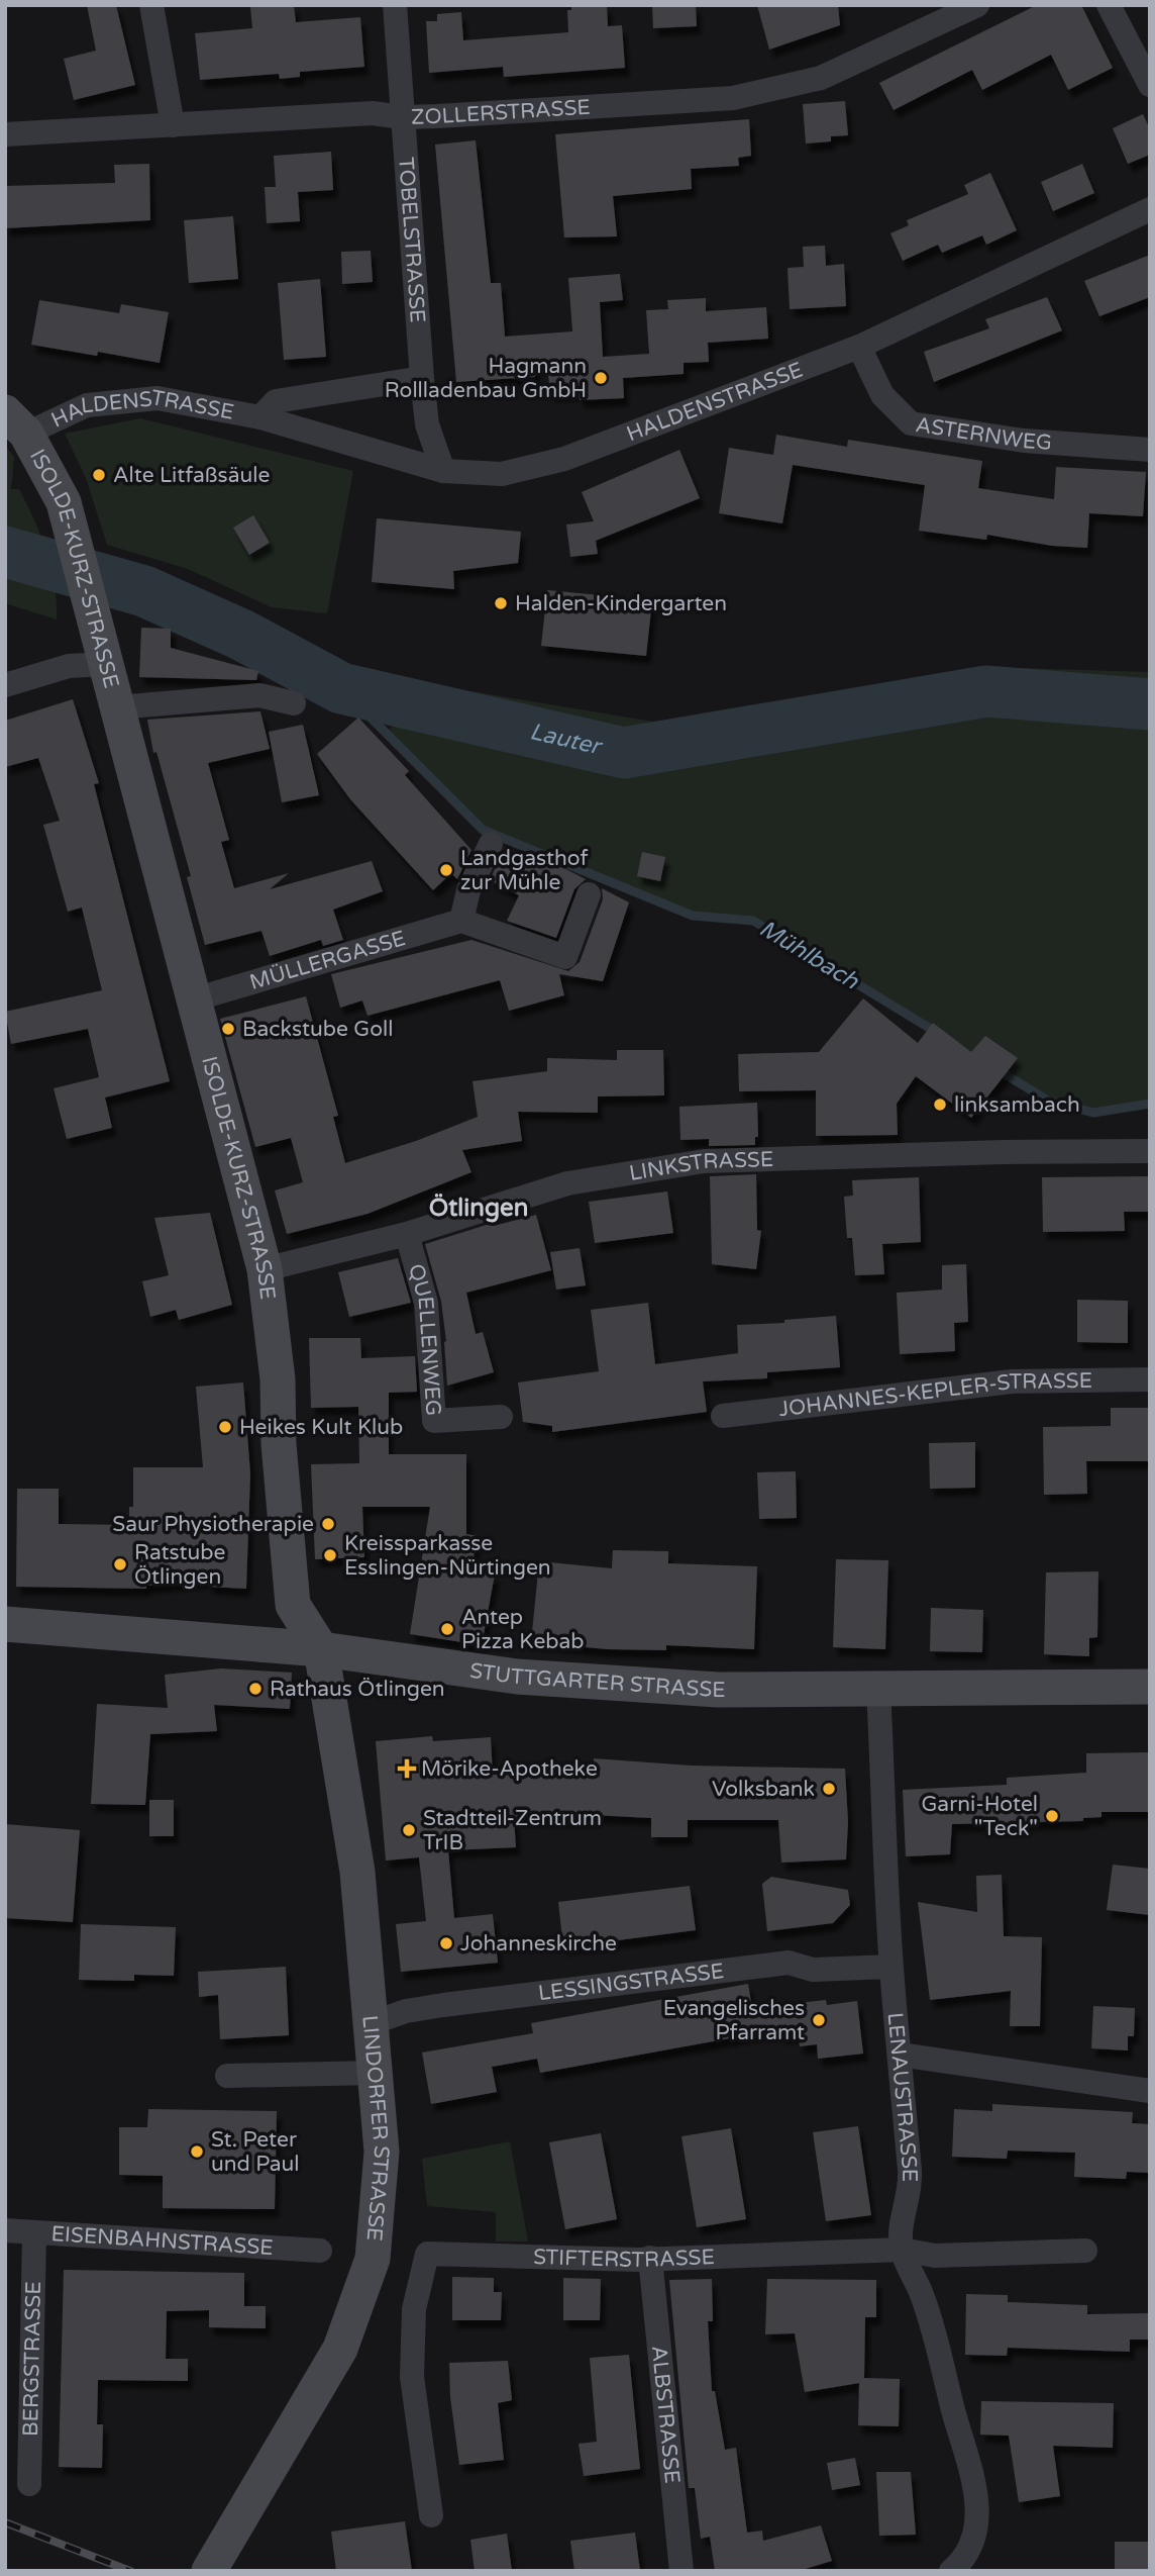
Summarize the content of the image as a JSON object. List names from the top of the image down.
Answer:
{
  "streets": {
    "street": [
      "ZOLLERSTRASSE",
      "TOBELSTRASSE",
      "HALDENSTRASSE",
      "ASTERNWEG",
      "ISOLDE-KURZ-STRASSE",
      "MÜLLERGASSE",
      "LINKSTRASSE",
      "QUELLENWEG",
      "JOHANNES-KEPLER-STRASSE",
      "STUTTGARTER STRASSE",
      "LESSINGSTRASSE",
      "LENAUSTRASSE",
      "LINDORFER STRASSE",
      "EISENBAHNSTRASSE",
      "STIFTERSTRASSE",
      "BERGSTRASSE",
      "ALBSTRASSE"
    ]
  },
  "crossings": [
    ["ZOLLERSTRASSE", "TOBELSTRASSE"],
    ["TOBELSTRASSE", "HALDENSTRASSE"],
    ["HALDENSTRASSE", "ASTERNWEG"],
    ["HALDENSTRASSE", "ISOLDE-KURZ-STRASSE"],
    ["ISOLDE-KURZ-STRASSE", "MÜLLERGASSE"],
    ["ISOLDE-KURZ-STRASSE", "LINKSTRASSE"],
    ["ISOLDE-KURZ-STRASSE", "STUTTGARTER STRASSE"],
    ["ISOLDE-KURZ-STRASSE", "LINDORFER STRASSE"],
    ["LINKSTRASSE", "QUELLENWEG"],
    ["STUTTGARTER STRASSE", "LENAUSTRASSE"],
    ["STUTTGARTER STRASSE", "LINDORFER STRASSE"],
    ["LESSINGSTRASSE", "LENAUSTRASSE"],
    ["LESSINGSTRASSE", "LINDORFER STRASSE"],
    ["LENAUSTRASSE", "STIFTERSTRASSE"],
    ["EISENBAHNSTRASSE", "BERGSTRASSE"],
    ["STIFTERSTRASSE", "ALBSTRASSE"]
  ],
  "districts": ["Ötlingen"],
  "water": ["Lauter", "Mühlbach"],
  "places": {
    "other": [
      "Hagmann Rollladenbau GmbH",
      "Alte Litfaßsäule",
      "Halden-Kindergarten",
      "Landgasthof zur Mühle",
      "Backstube Goll",
      "linksambach",
      "Heikes Kult Klub",
      "Saur Physiotherapie",
      "Kreissparkasse Esslingen-Nürtingen",
      "Ratstube Ötlingen",
      "Antep Pizza Kebab",
      "Rathaus Ötlingen",
      "Volksbank",
      "Garni-Hotel \"Teck\"",
      "Stadtteil-Zentrum TrIB",
      "Johanneskirche",
      "Evangelisches Pfarramt",
      "St. Peter und Paul"
    ],
    "health": ["Mörike-Apotheke"]
  }
}
